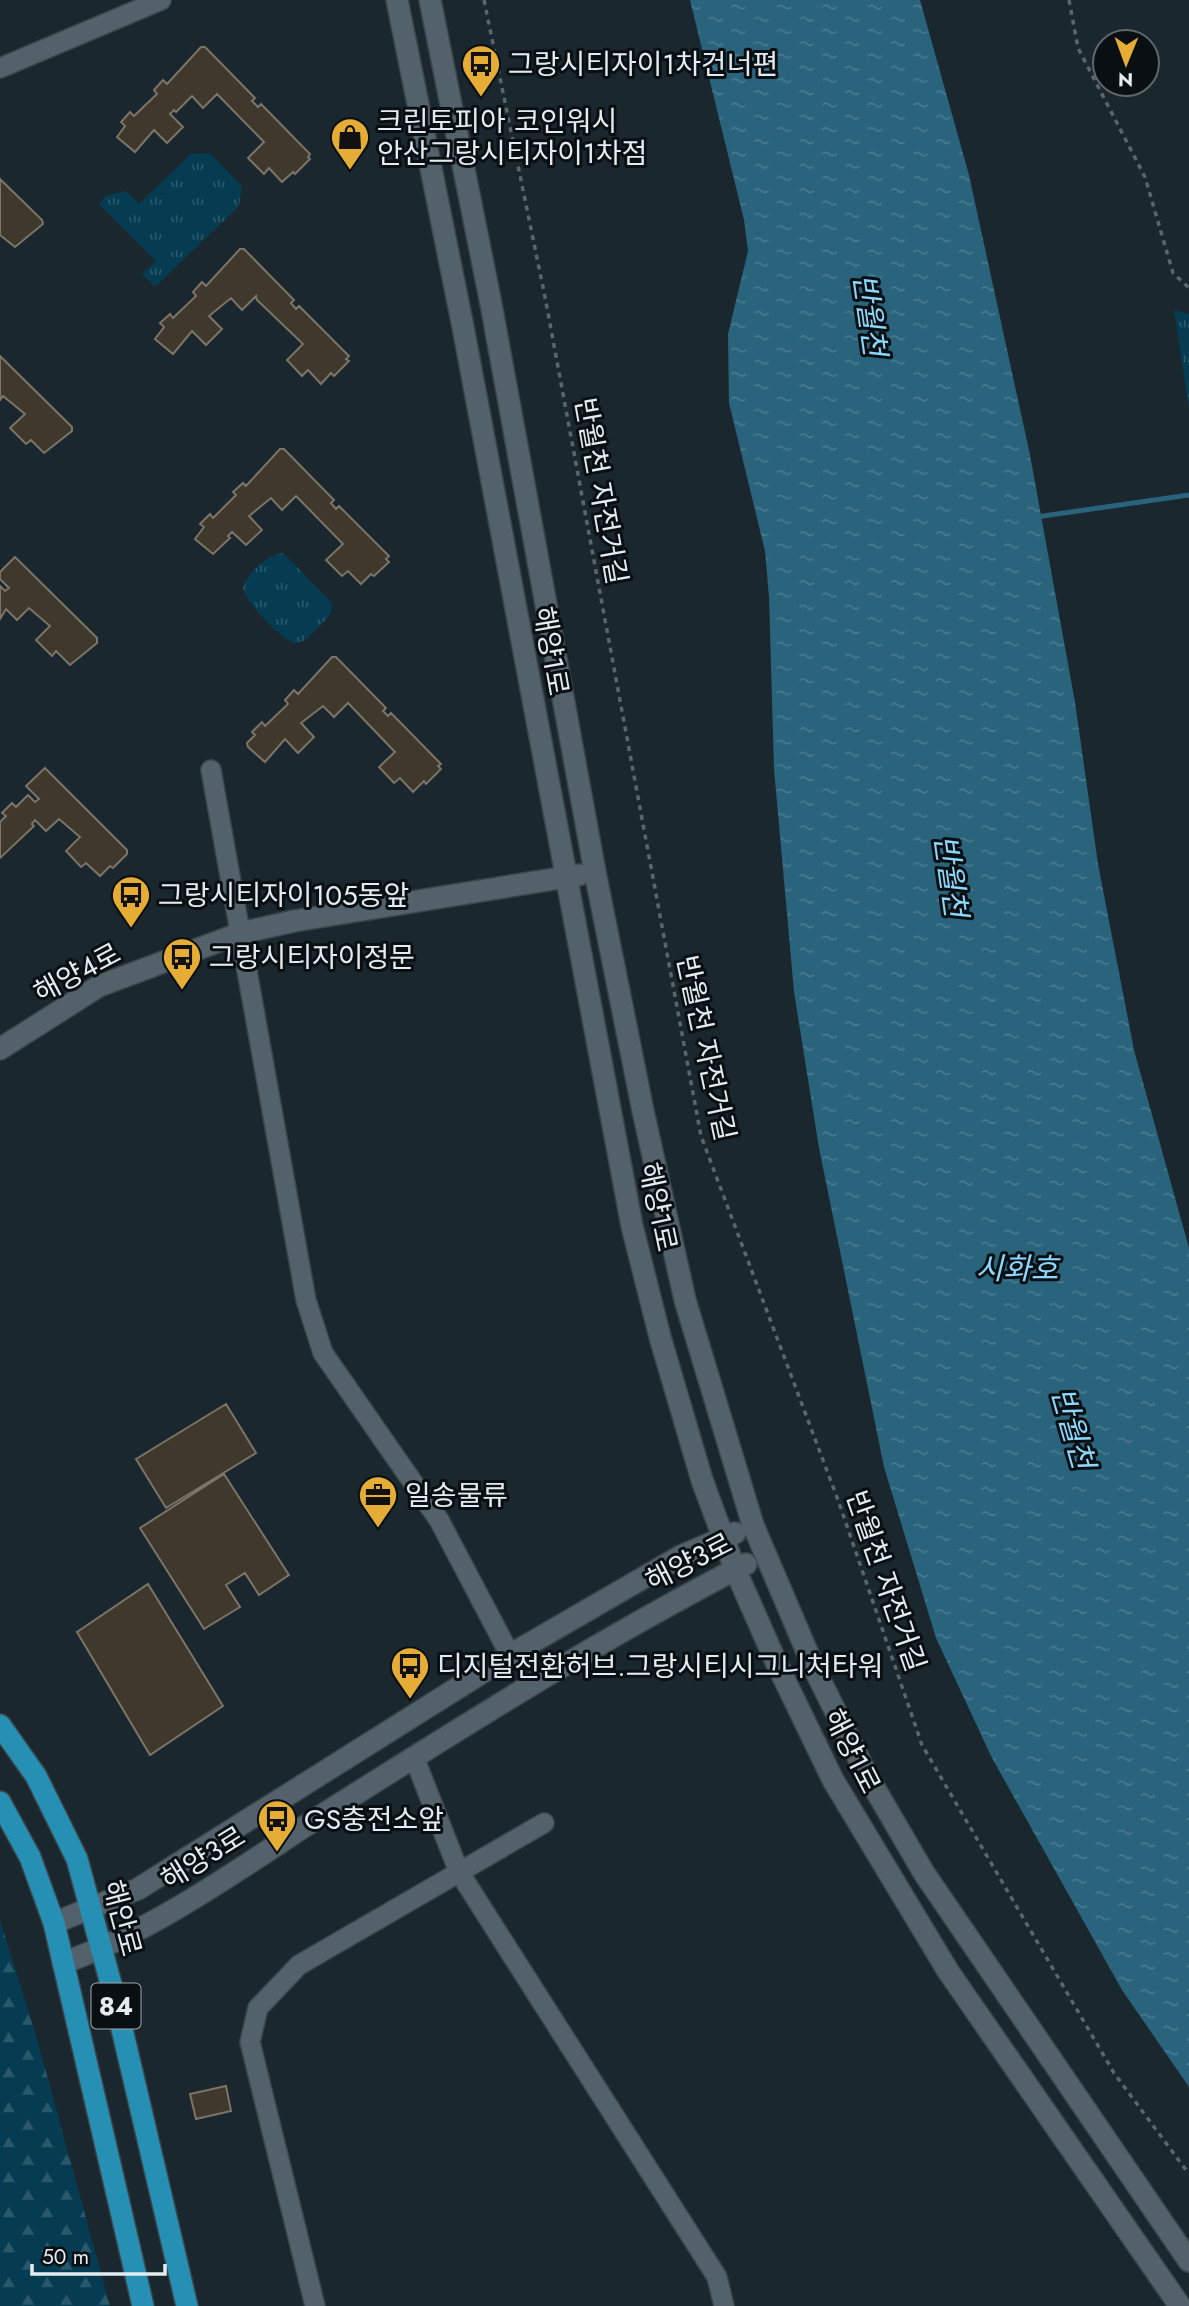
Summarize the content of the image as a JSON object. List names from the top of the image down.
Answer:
{
  "streets": {
    "main road": ["해안로", "84"],
    "street": ["해양1로", "해양4로", "해양3로"],
    "path": ["반월천 자전거길"]
  },
  "crossings": [
    ["해양1로", "해양4로"],
    ["해양1로", "해양3로"],
    ["해양3로", "해안로"],
    ["해양3로", "84"]
  ],
  "water": ["반월천", "시화호"],
  "places": {
    "bus stop": [
      "그랑시티자이1차건너편",
      "그랑시티자이105동앞",
      "그랑시티자이정문",
      "디지털전환허브.그랑시티시그니처타워",
      "GS충전소앞"
    ],
    "shop": ["크린토피아 코인워시 안산그랑시티자이1차점"],
    "office": ["일송물류"]
  },
  "scale_bar": "50 m",
  "north": "bottom"
}
